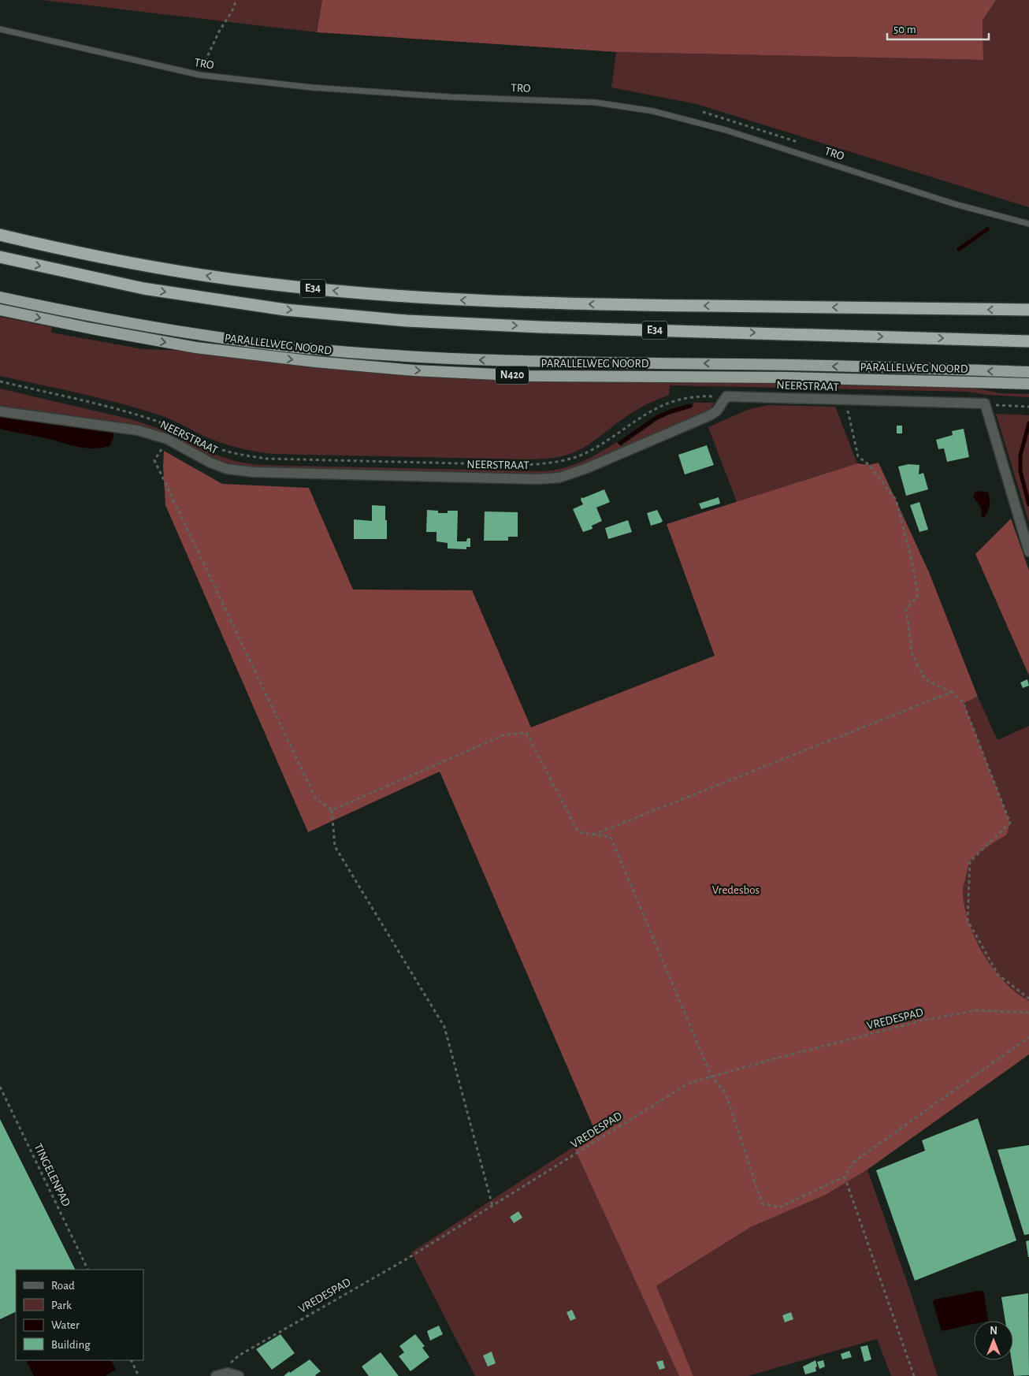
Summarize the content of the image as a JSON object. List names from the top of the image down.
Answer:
{
  "streets": {
    "highway": ["E34", "PARALLELWEG NOORD", "N420"],
    "street": ["NEERSTRAAT"],
    "lane": ["TRO"],
    "path": ["VREDESPAD", "TINGELENPAD"]
  },
  "parks": ["Vredesbos"],
  "legend": [
    "Road",
    "Park",
    "Water",
    "Building"
  ],
  "scale_bar": "50 m",
  "north": "top"
}
